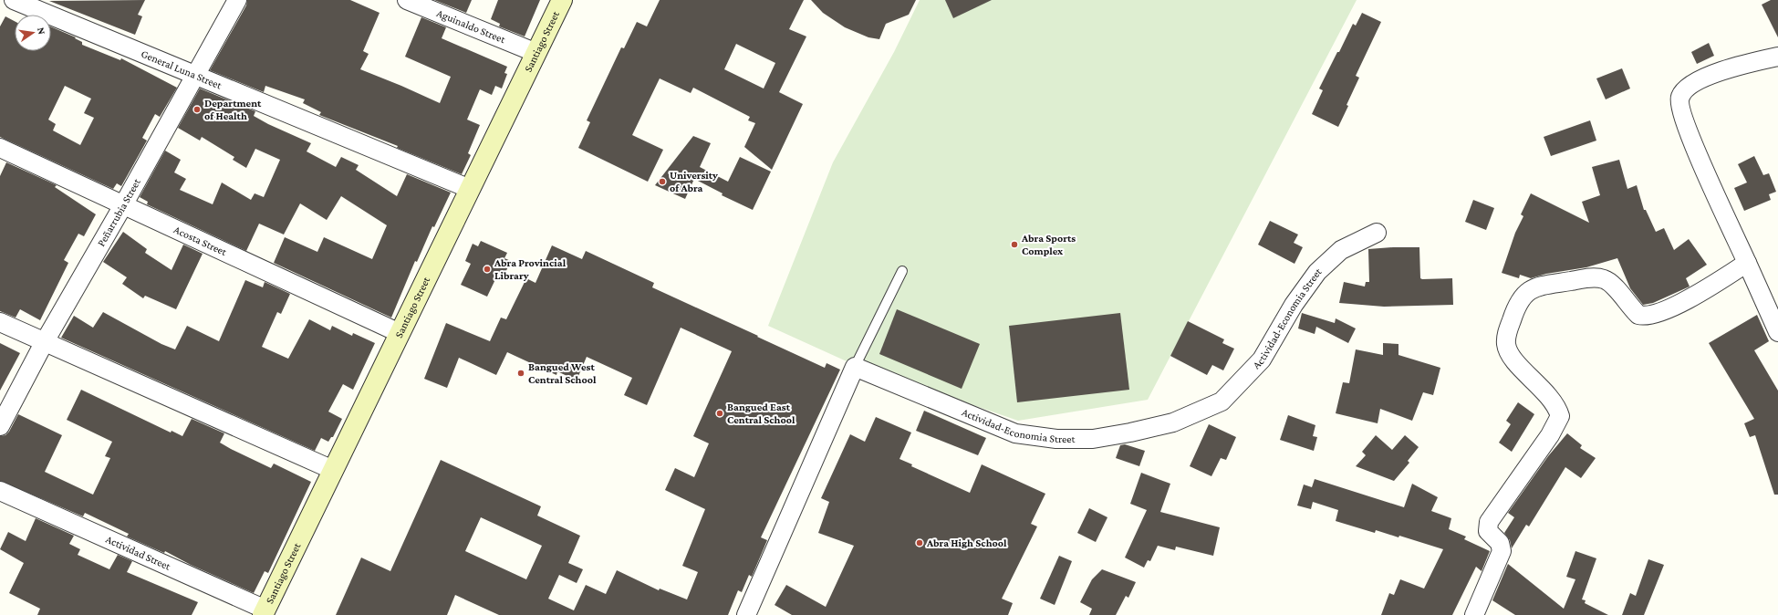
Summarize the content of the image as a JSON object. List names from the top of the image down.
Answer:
{
  "streets": {
    "street": [
      "Aguinaldo Street",
      "Santiago Street",
      "General Luna Street",
      "Peñarrubia Street",
      "Acosta Street",
      "Actividad-Economia Street",
      "Actividad Street"
    ]
  },
  "crossings": [
    ["Aguinaldo Street", "Santiago Street"],
    ["Santiago Street", "General Luna Street"],
    ["Santiago Street", "Acosta Street"],
    ["Santiago Street", "Actividad Street"],
    ["General Luna Street", "Peñarrubia Street"],
    ["Peñarrubia Street", "Acosta Street"]
  ],
  "places": [
    "Department of Health",
    "University of Abra",
    "Abra Sports Complex",
    "Abra Provincial Library",
    "Bangued West Central School",
    "Bangued East Central School",
    "Abra High School"
  ],
  "north": "right"
}
